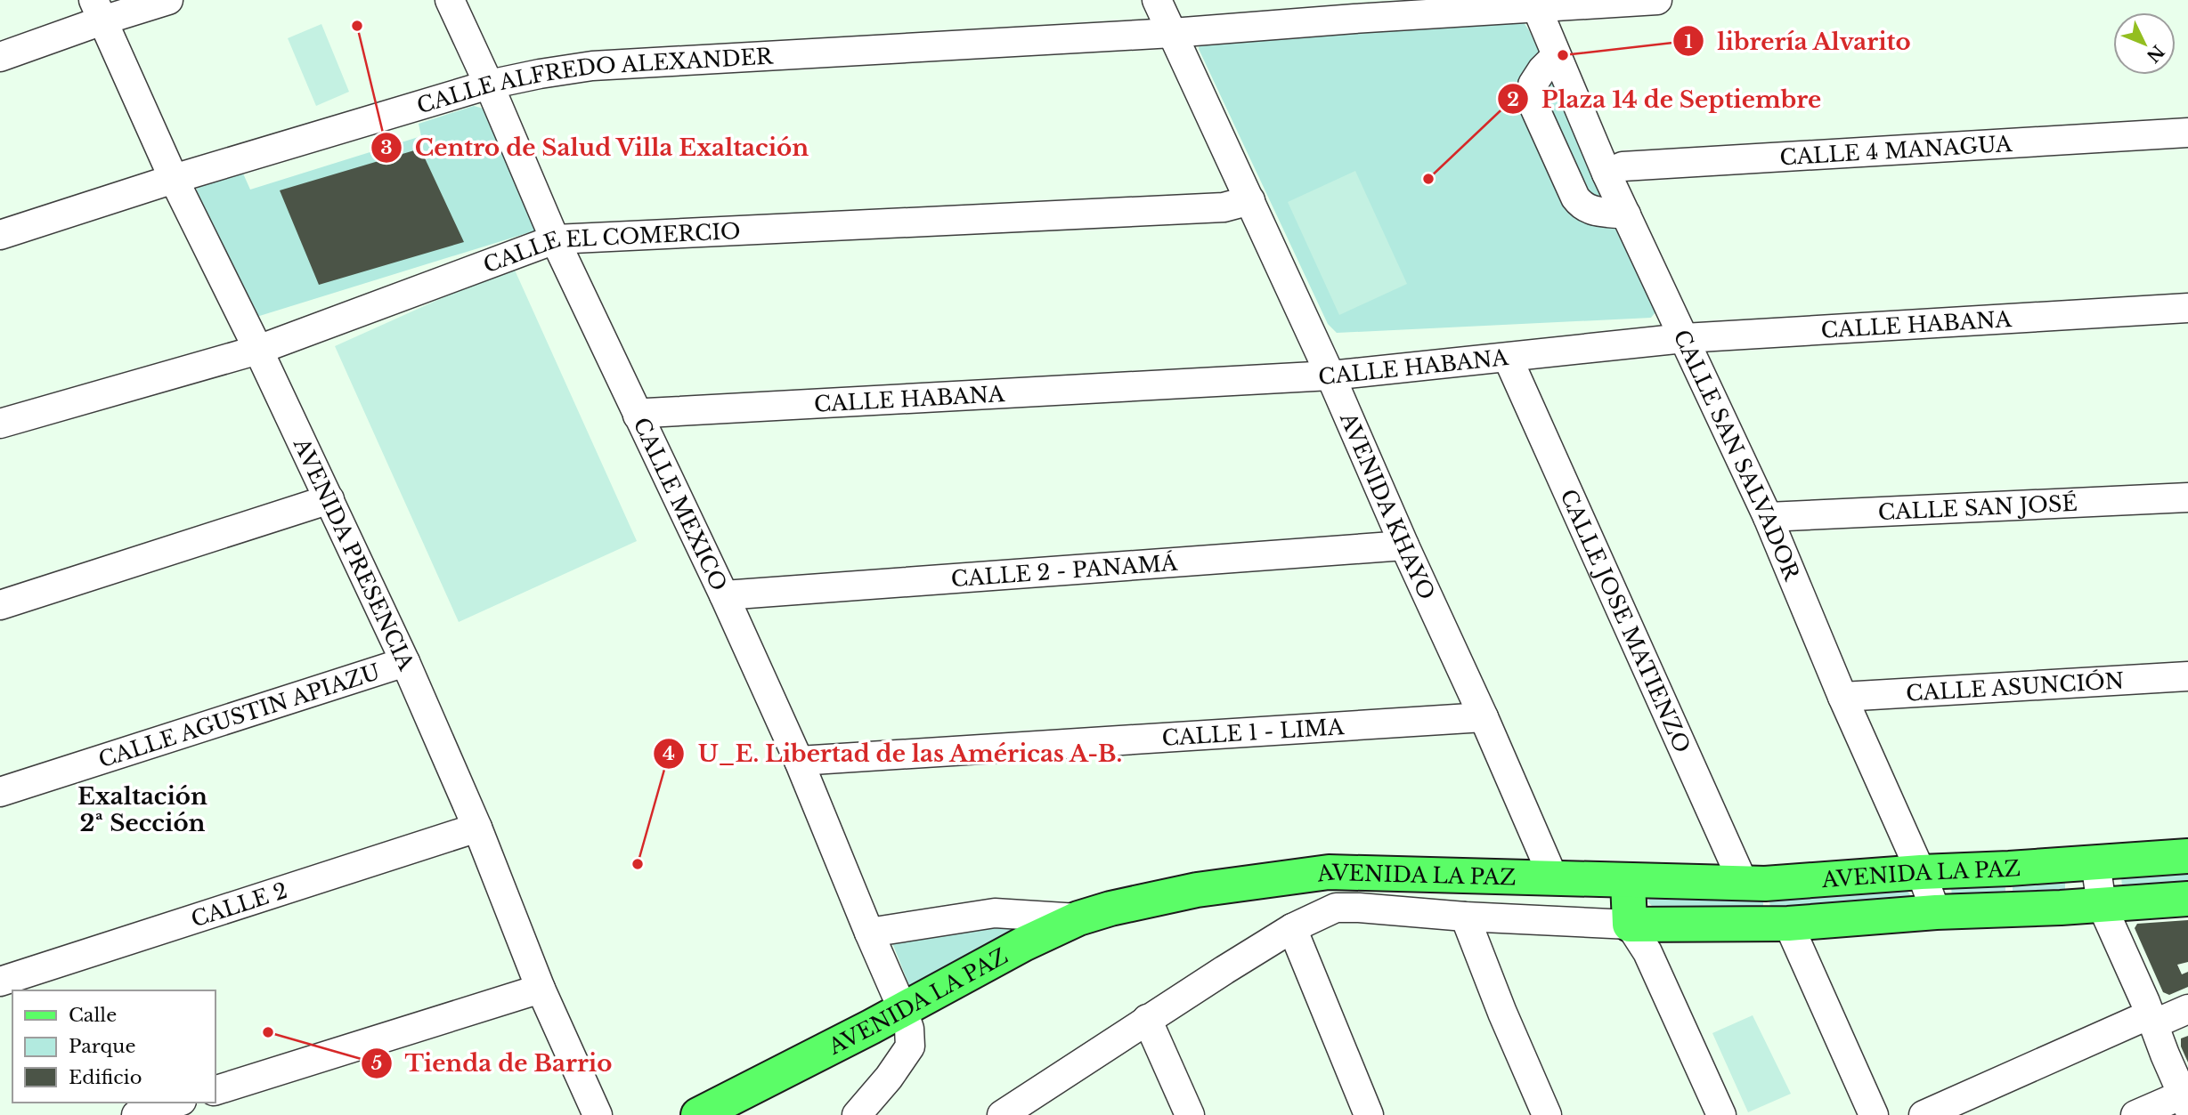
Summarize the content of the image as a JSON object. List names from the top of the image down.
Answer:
{
  "streets": {
    "main road": ["AVENIDA LA PAZ"],
    "street": [
      "CALLE ALFREDO ALEXANDER",
      "CALLE 4 MANAGUA",
      "CALLE EL COMERCIO",
      "CALLE HABANA",
      "CALLE SAN SALVADOR",
      "CALLE MEXICO",
      "AVENIDA KHAYO",
      "CALLE SAN JOSÉ",
      "AVENIDA PRESENCIA",
      "CALLE 2 - PANAMÁ",
      "CALLE JOSE MATIENZO",
      "CALLE ASUNCIÓN",
      "CALLE AGUSTIN APIAZU",
      "CALLE 1 - LIMA",
      "CALLE 2"
    ]
  },
  "crossings": [
    ["CALLE ALFREDO ALEXANDER", "CALLE SAN SALVADOR"],
    ["CALLE ALFREDO ALEXANDER", "CALLE MEXICO"],
    ["CALLE ALFREDO ALEXANDER", "AVENIDA KHAYO"],
    ["CALLE ALFREDO ALEXANDER", "AVENIDA PRESENCIA"],
    ["CALLE 4 MANAGUA", "CALLE SAN SALVADOR"],
    ["CALLE EL COMERCIO", "CALLE MEXICO"],
    ["CALLE EL COMERCIO", "AVENIDA KHAYO"],
    ["CALLE EL COMERCIO", "AVENIDA PRESENCIA"],
    ["CALLE HABANA", "CALLE SAN SALVADOR"],
    ["CALLE HABANA", "CALLE MEXICO"],
    ["CALLE HABANA", "AVENIDA KHAYO"],
    ["CALLE HABANA", "CALLE JOSE MATIENZO"],
    ["CALLE SAN SALVADOR", "CALLE SAN JOSÉ"],
    ["CALLE SAN SALVADOR", "CALLE ASUNCIÓN"],
    ["CALLE SAN SALVADOR", "AVENIDA LA PAZ"],
    ["CALLE MEXICO", "CALLE 2 - PANAMÁ"],
    ["CALLE MEXICO", "CALLE 1 - LIMA"],
    ["CALLE MEXICO", "AVENIDA LA PAZ"],
    ["AVENIDA KHAYO", "CALLE 2 - PANAMÁ"],
    ["AVENIDA KHAYO", "CALLE 1 - LIMA"],
    ["AVENIDA KHAYO", "AVENIDA LA PAZ"],
    ["AVENIDA PRESENCIA", "CALLE AGUSTIN APIAZU"],
    ["AVENIDA PRESENCIA", "CALLE 2"],
    ["CALLE JOSE MATIENZO", "AVENIDA LA PAZ"]
  ],
  "districts": ["Exaltación 2ª Sección"],
  "places": [
    "Centro de Salud Villa Exaltación",
    "librería Alvarito",
    "Plaza 14 de Septiembre",
    "U_E. Libertad de las Américas A-B.",
    "Tienda de Barrio"
  ],
  "legend": ["Calle", "Parque", "Edificio"],
  "north": "bottom right"
}
